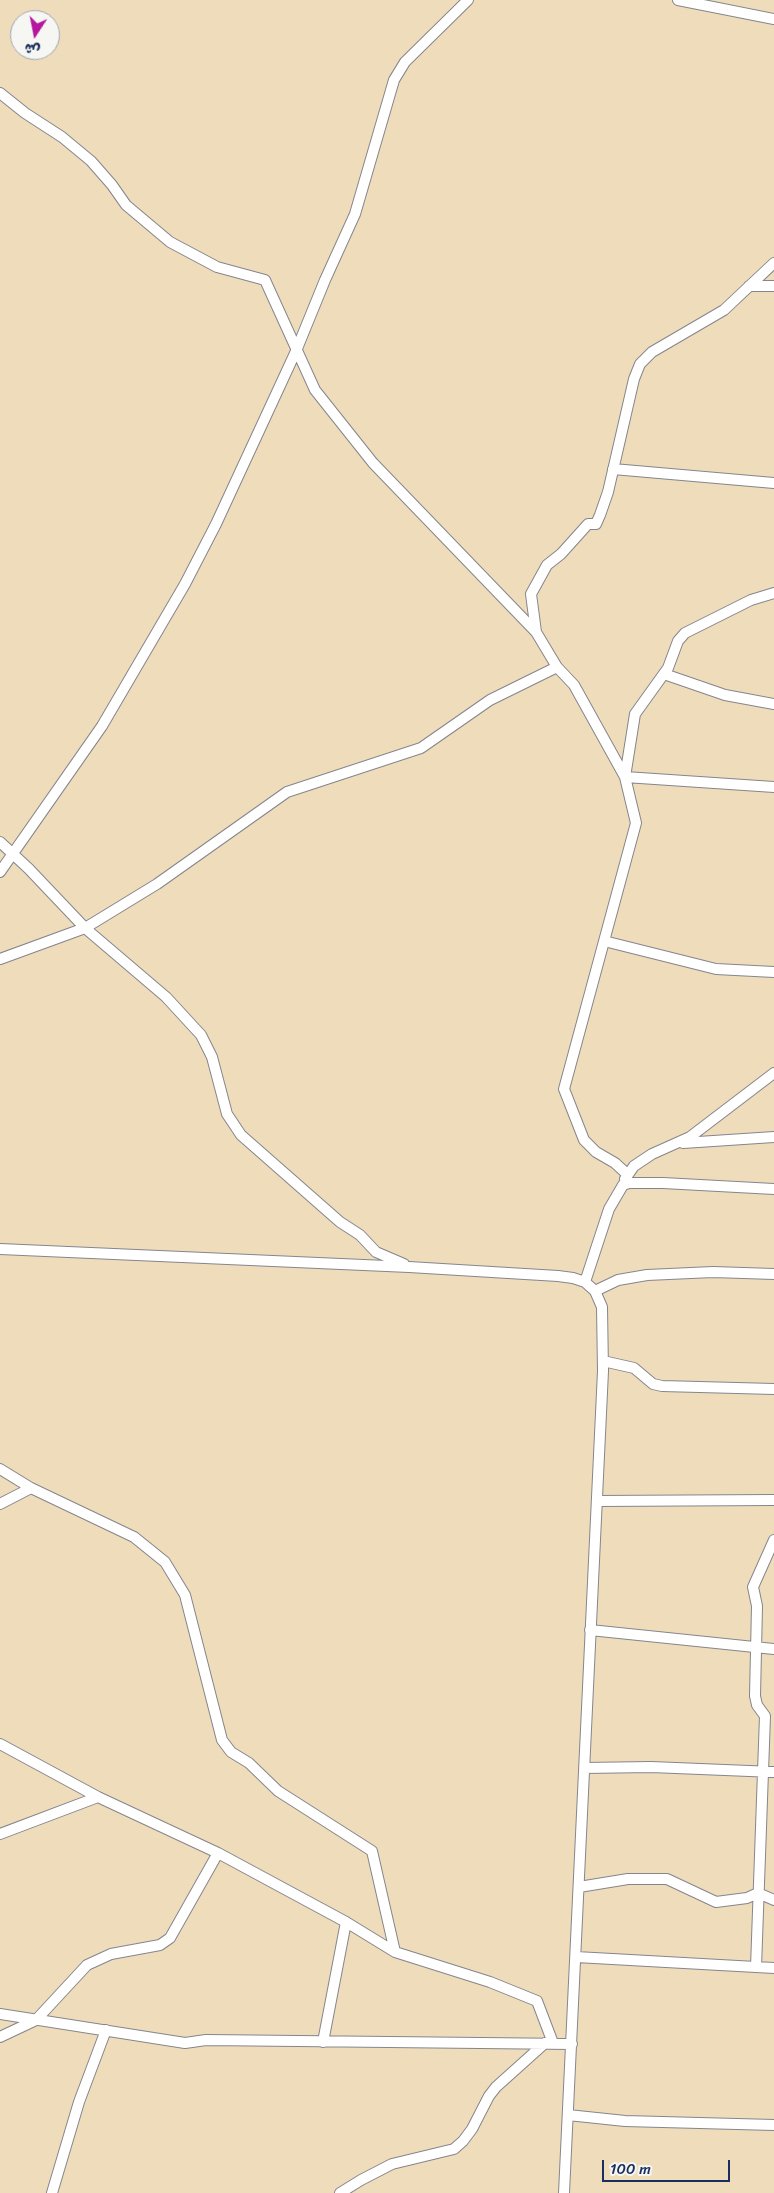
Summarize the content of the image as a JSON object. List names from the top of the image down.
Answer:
{
  "scale_bar": "100 m",
  "north": "bottom"
}
